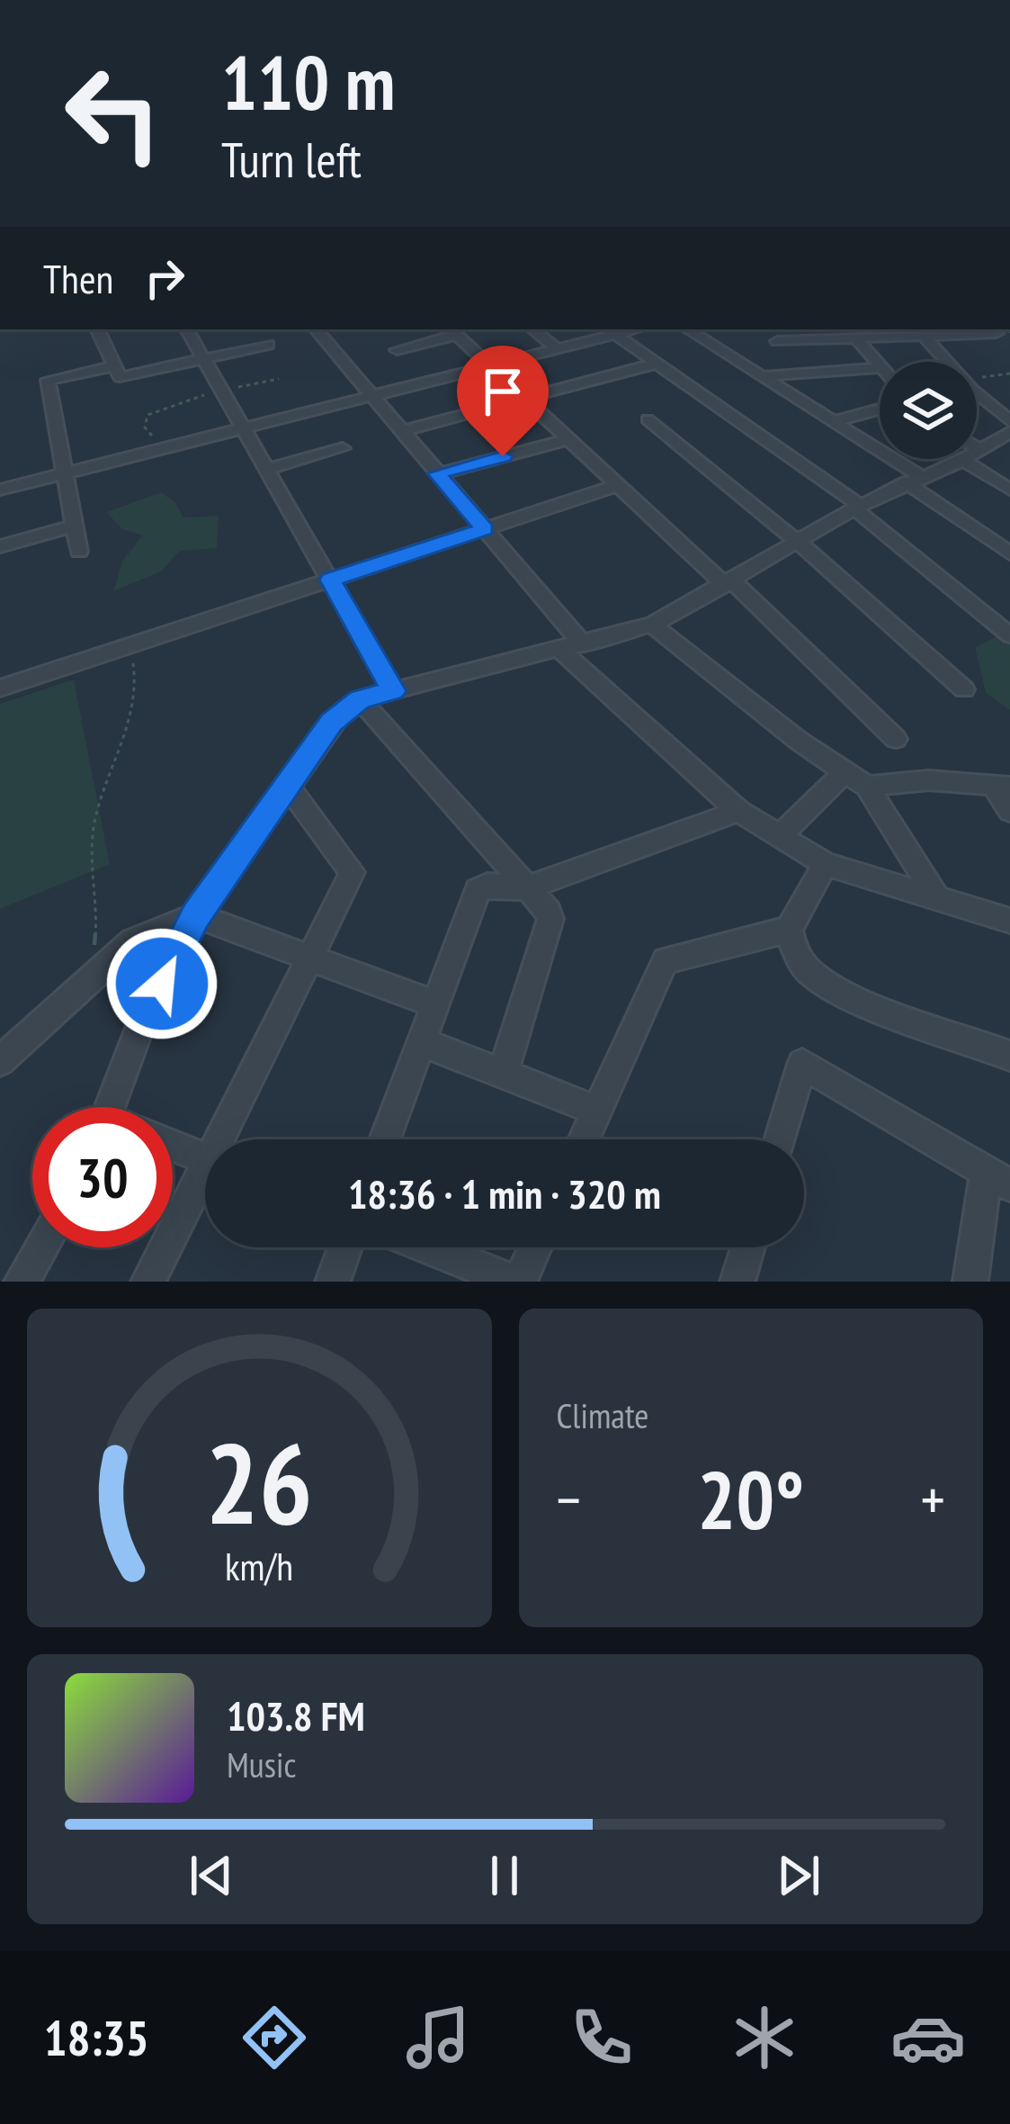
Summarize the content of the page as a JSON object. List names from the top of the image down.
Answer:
{
  "page": {
    "turn": ["110 m", "Turn left"],
    "then": "Then",
    "limit": "30",
    "trip": "18:36 · 1 min · 320 m",
    "tile": "Climate",
    "heat": ["−", "20°", "+"],
    "song": ["103.8 FM", "Music"],
    "tabs": "18:35",
    "gauge": ["26", "km/h"]
  }
}
